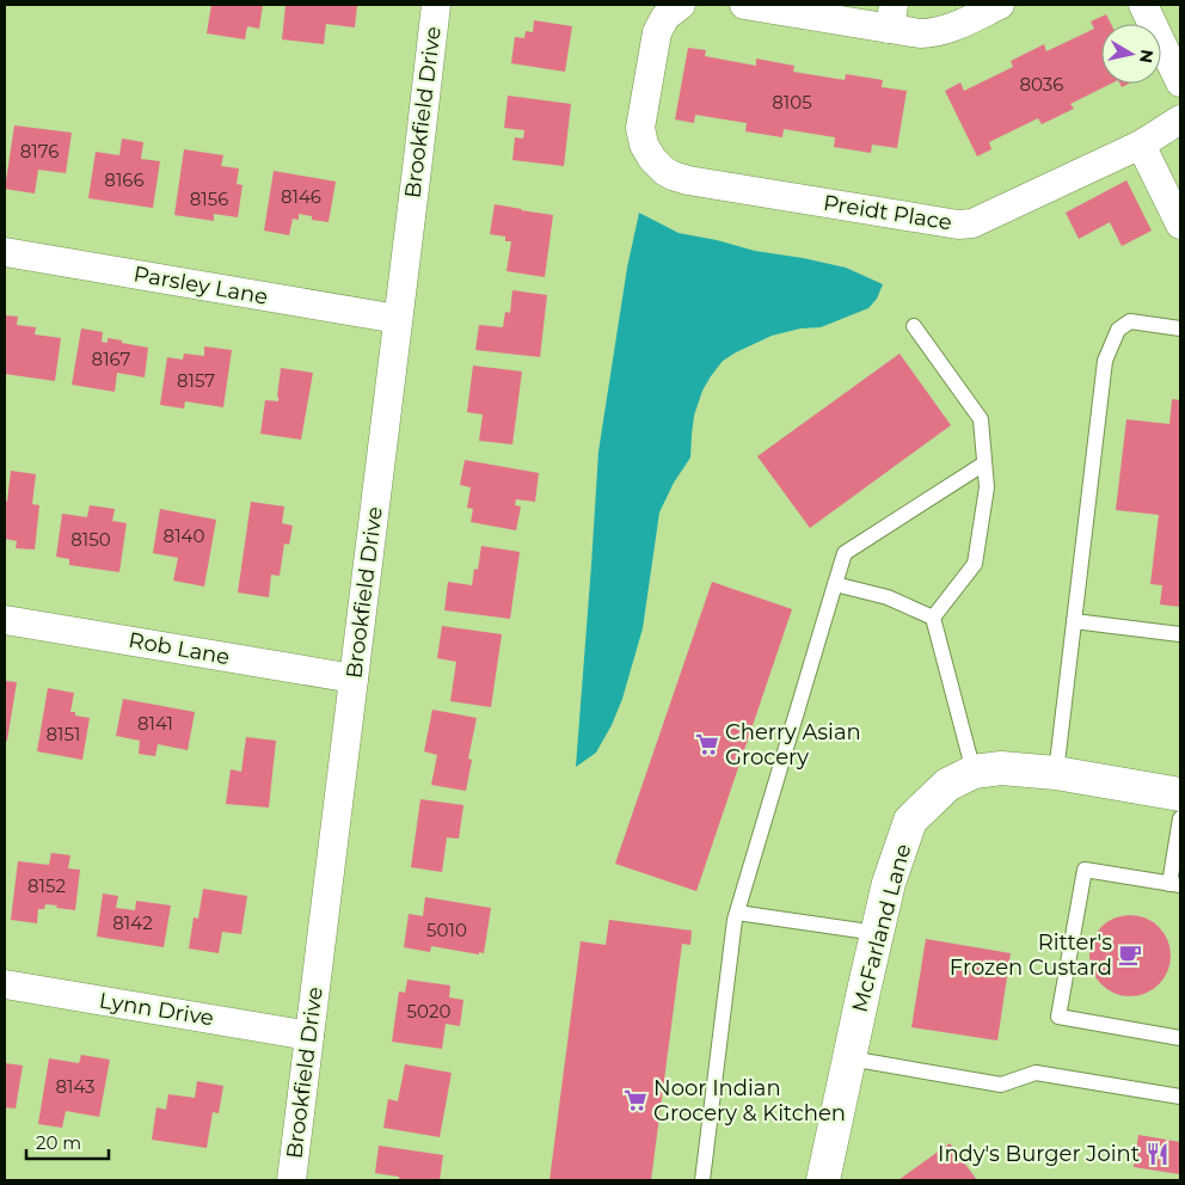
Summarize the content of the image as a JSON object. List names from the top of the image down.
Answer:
{
  "streets": {
    "street": [
      "Brookfield Drive",
      "Preidt Place",
      "Parsley Lane",
      "Rob Lane",
      "McFarland Lane",
      "Lynn Drive"
    ]
  },
  "crossings": [
    ["Brookfield Drive", "Parsley Lane"],
    ["Brookfield Drive", "Rob Lane"],
    ["Brookfield Drive", "Lynn Drive"]
  ],
  "places": {
    "supermarket": ["Cherry Asian Grocery", "Noor Indian Grocery & Kitchen"],
    "cafe": ["Ritter's Frozen Custard"],
    "restaurant": ["Indy's Burger Joint"]
  },
  "house_numbers": [
    "8036",
    "8105",
    "8176",
    "8166",
    "8146",
    "8156",
    "8167",
    "8157",
    "8140",
    "8150",
    "8141",
    "8151",
    "8152",
    "8142",
    "5010",
    "5020",
    "8143"
  ],
  "scale_bar": "20 m",
  "north": "right"
}
